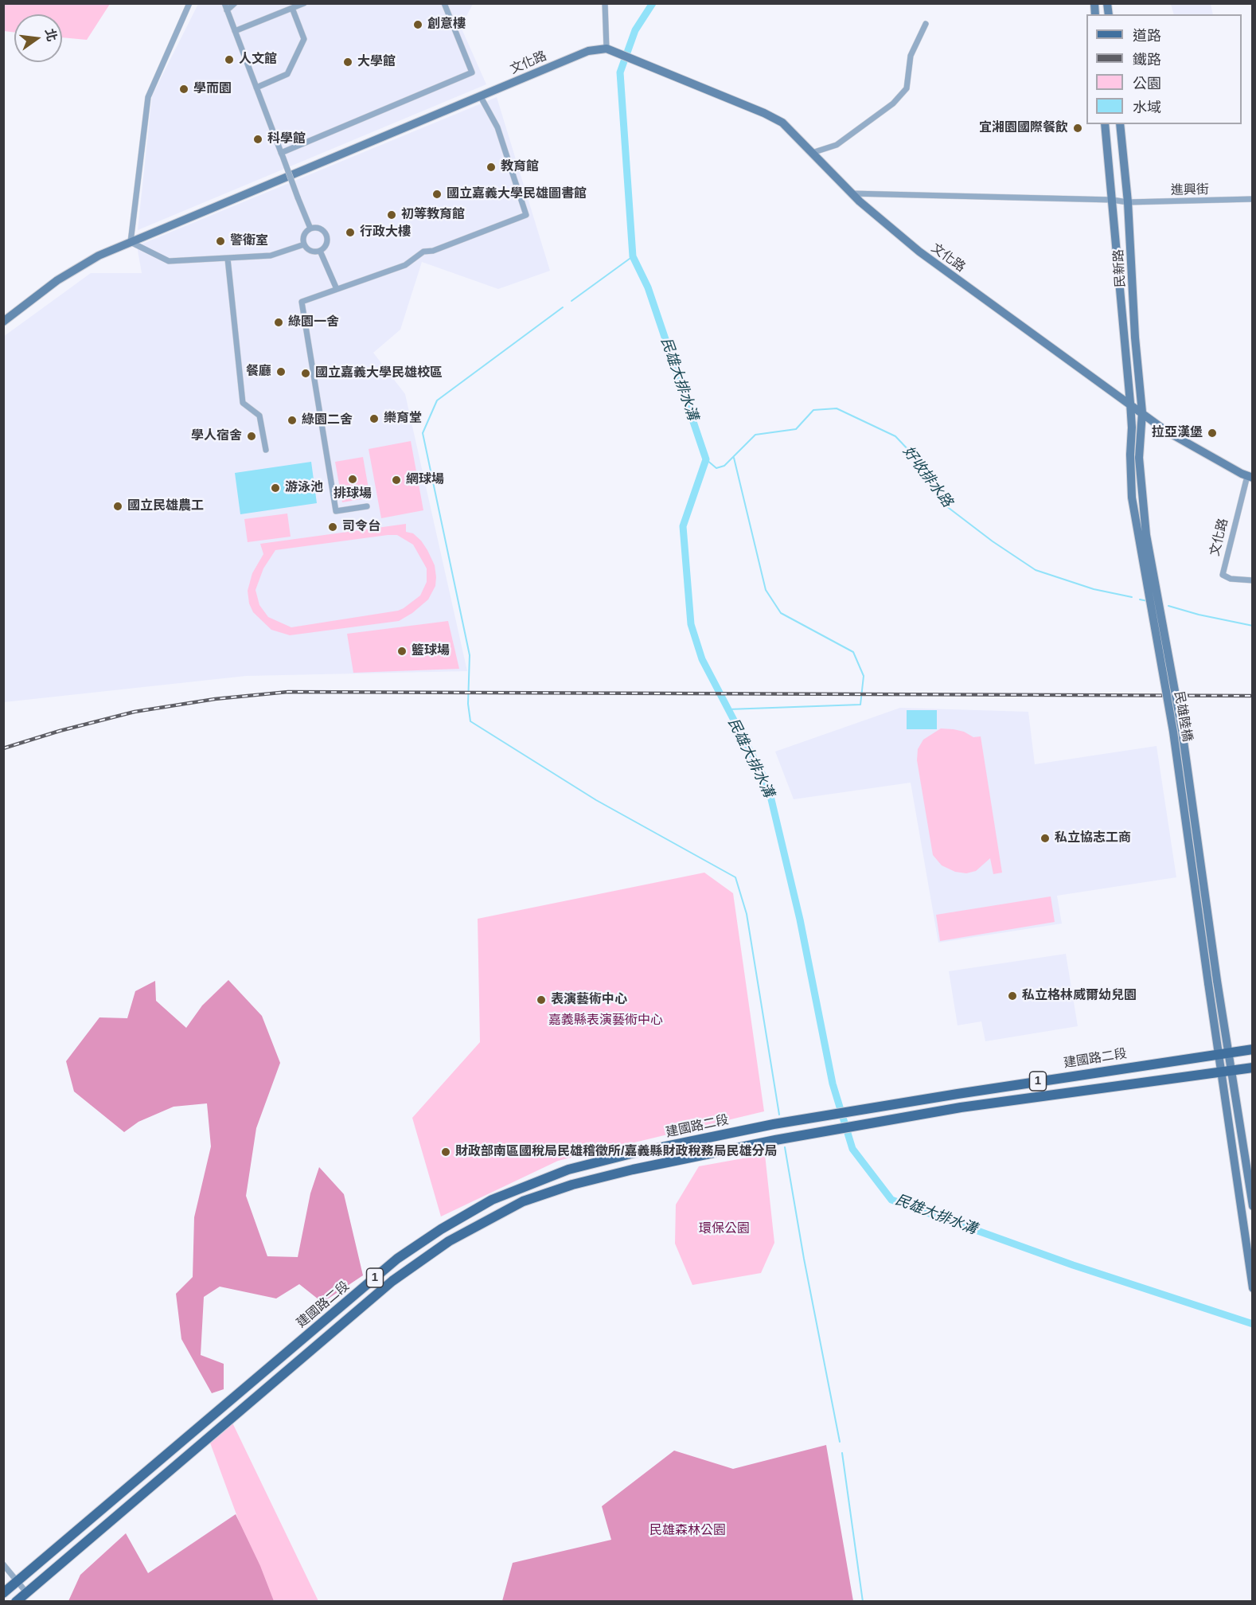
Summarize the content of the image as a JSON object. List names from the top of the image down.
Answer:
{
  "streets": {
    "main road": [
      "文化路",
      "民新路",
      "民雄陸橋",
      "建國路二段",
      "1"
    ],
    "street": ["進興街"]
  },
  "crossings": [
    ["文化路", "進興街"],
    ["文化路", "民新路"],
    ["進興街", "民新路"],
    ["民新路", "民雄陸橋"],
    ["建國路二段", "1"]
  ],
  "water": ["民雄大排水溝", "好收排水路"],
  "parks": ["嘉義縣表演藝術中心", "環保公園", "民雄森林公園"],
  "places": [
    "創意樓",
    "人文館",
    "大學館",
    "學而園",
    "宜湘園國際餐飲",
    "科學館",
    "教育館",
    "國立嘉義大學民雄圖書館",
    "初等教育館",
    "行政大樓",
    "警衛室",
    "綠園一舍",
    "餐廳",
    "國立嘉義大學民雄校區",
    "樂育堂",
    "綠園二舍",
    "拉亞漢堡",
    "學人宿舍",
    "排球場",
    "網球場",
    "游泳池",
    "國立民雄農工",
    "司令台",
    "籃球場",
    "私立協志工商",
    "私立格林威爾幼兒園",
    "表演藝術中心",
    "財政部南區國稅局民雄稽徵所/嘉義縣財政稅務局民雄分局"
  ],
  "legend": [
    "道路",
    "鐵路",
    "公園",
    "水域"
  ],
  "north": "right"
}
